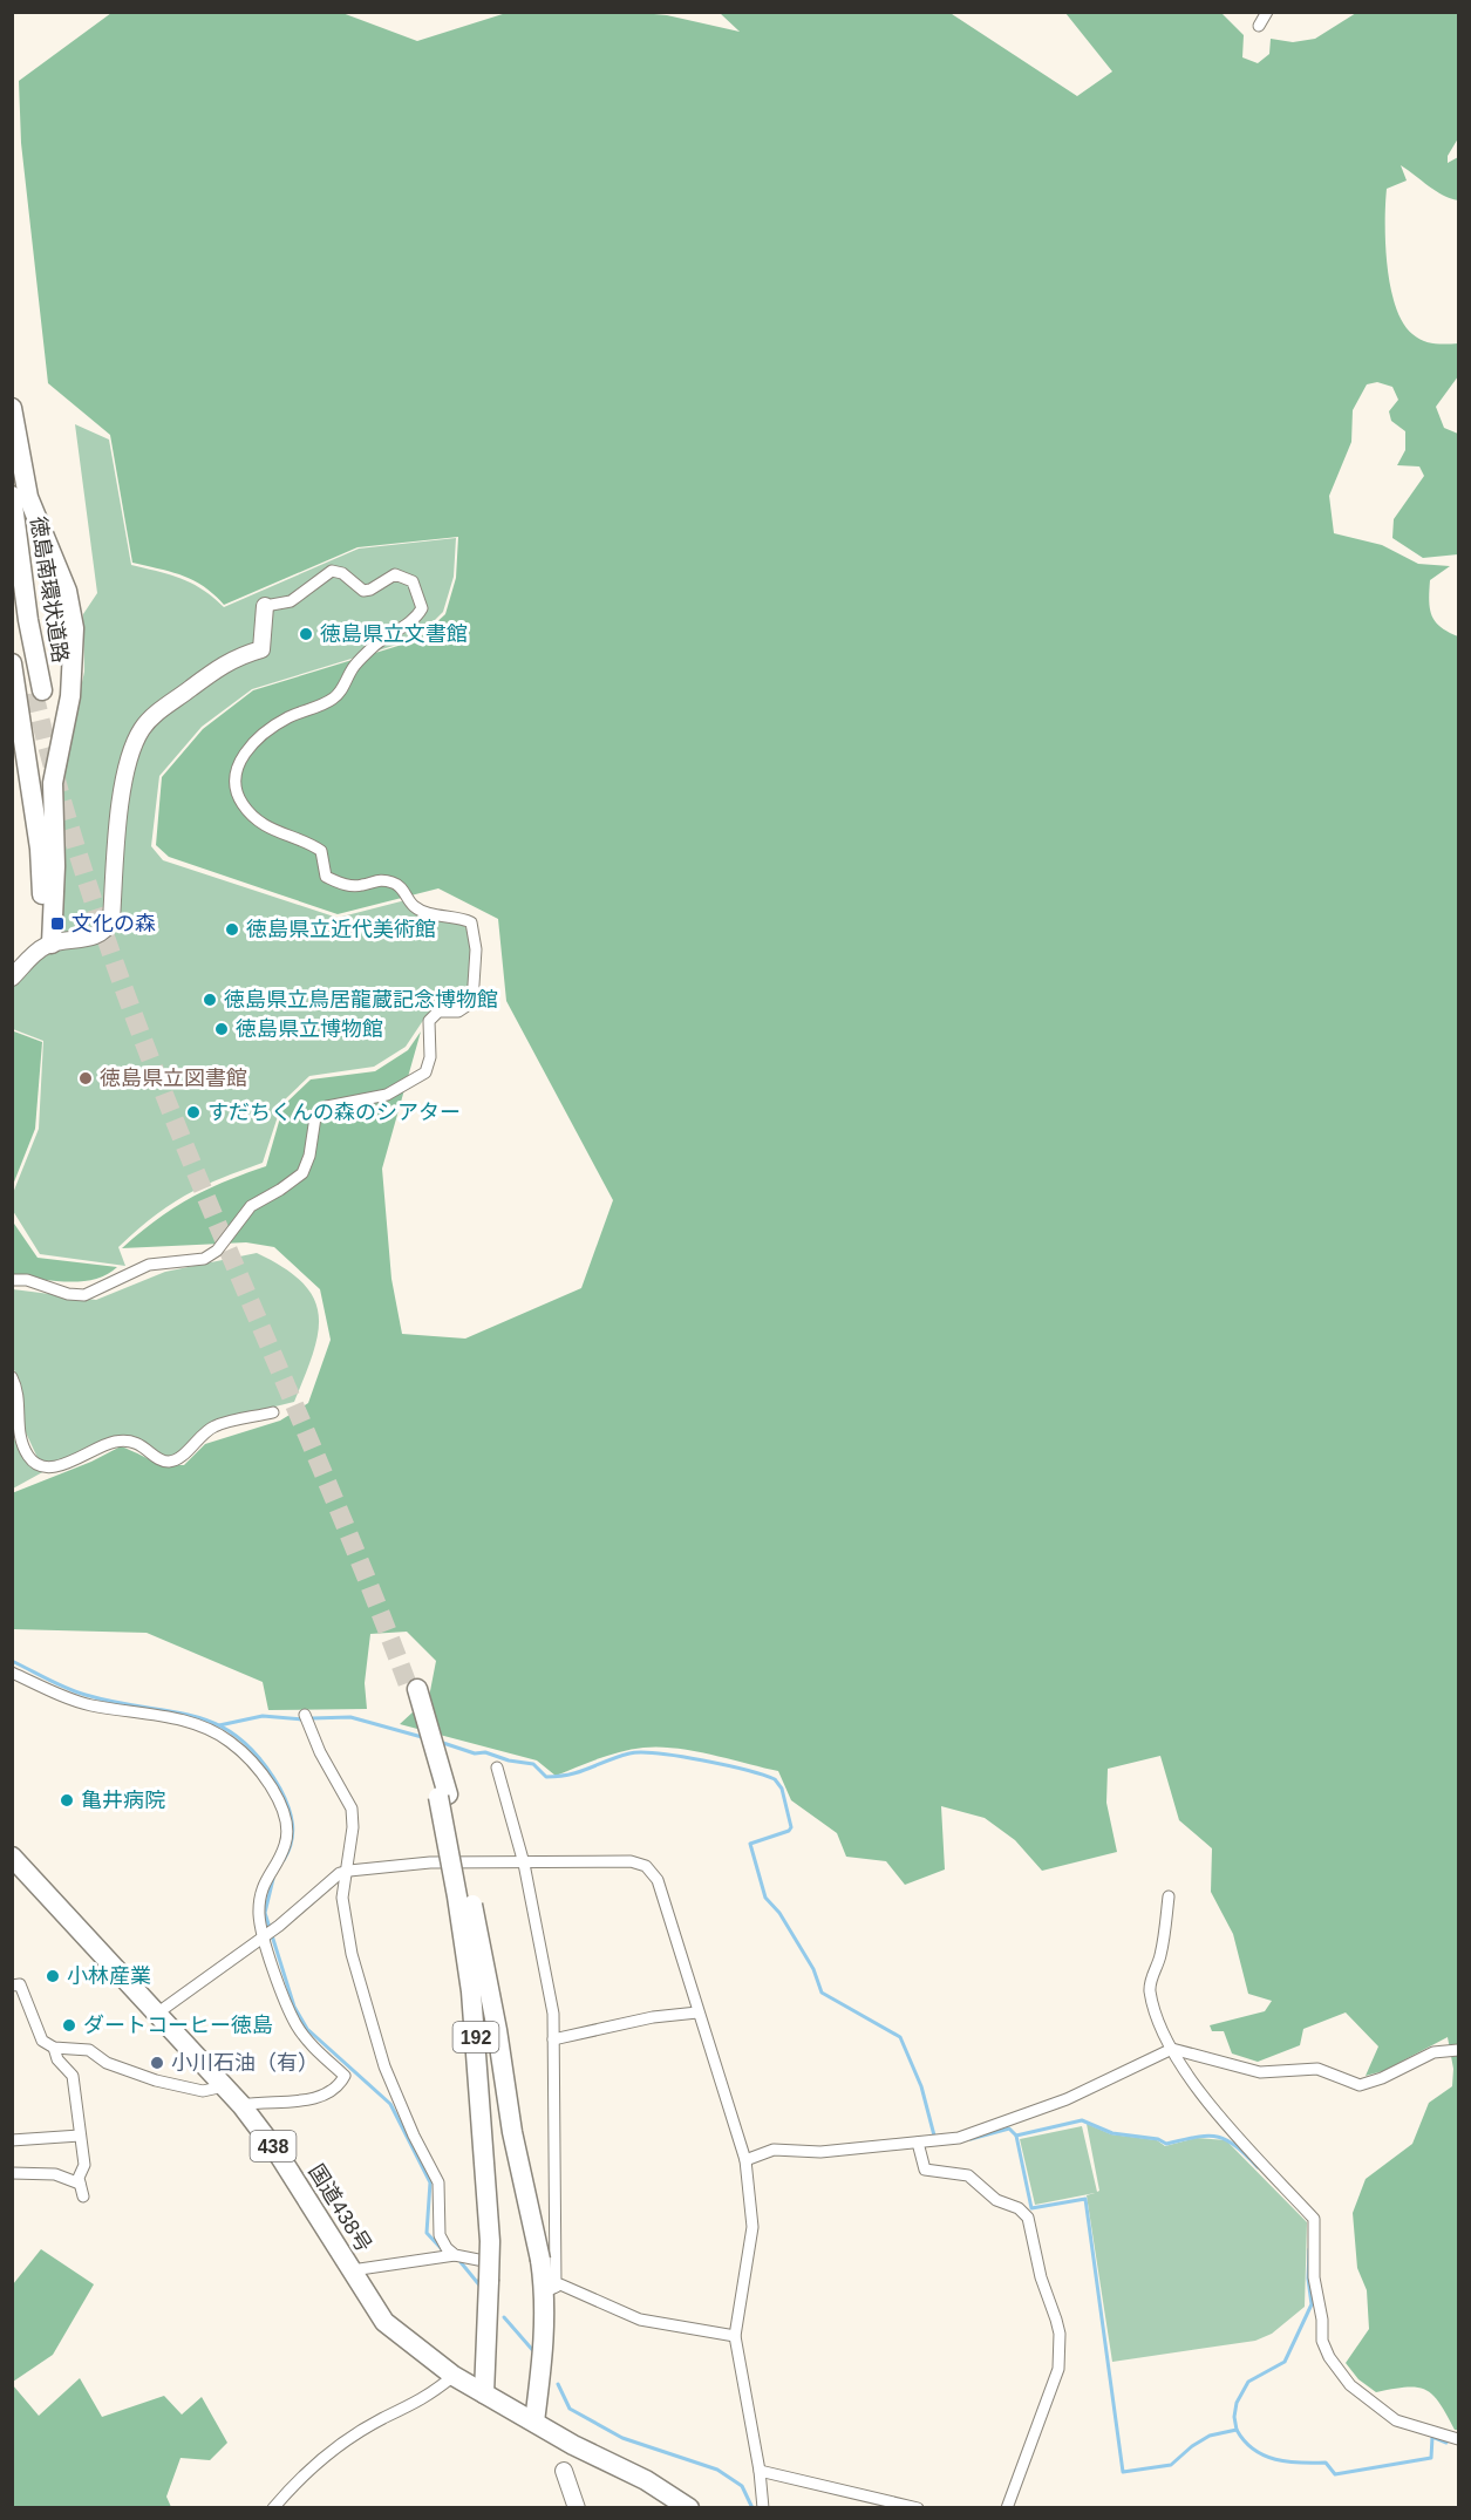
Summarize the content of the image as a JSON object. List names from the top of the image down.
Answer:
{
  "streets": {
    "highway": [
      "徳島南環状道路",
      "192",
      "438",
      "国道438号"
    ]
  },
  "crossings": [
    ["192", "国道438号"]
  ],
  "places": {
    "other": [
      "徳島県立文書館",
      "徳島県立近代美術館",
      "徳島県立鳥居龍蔵記念博物館",
      "徳島県立博物館",
      "徳島県立図書館",
      "すだちくんの森のシアター",
      "亀井病院",
      "小林産業",
      "ダートコーヒー徳島",
      "小川石油（有）"
    ],
    "transit": ["文化の森"]
  }
}
